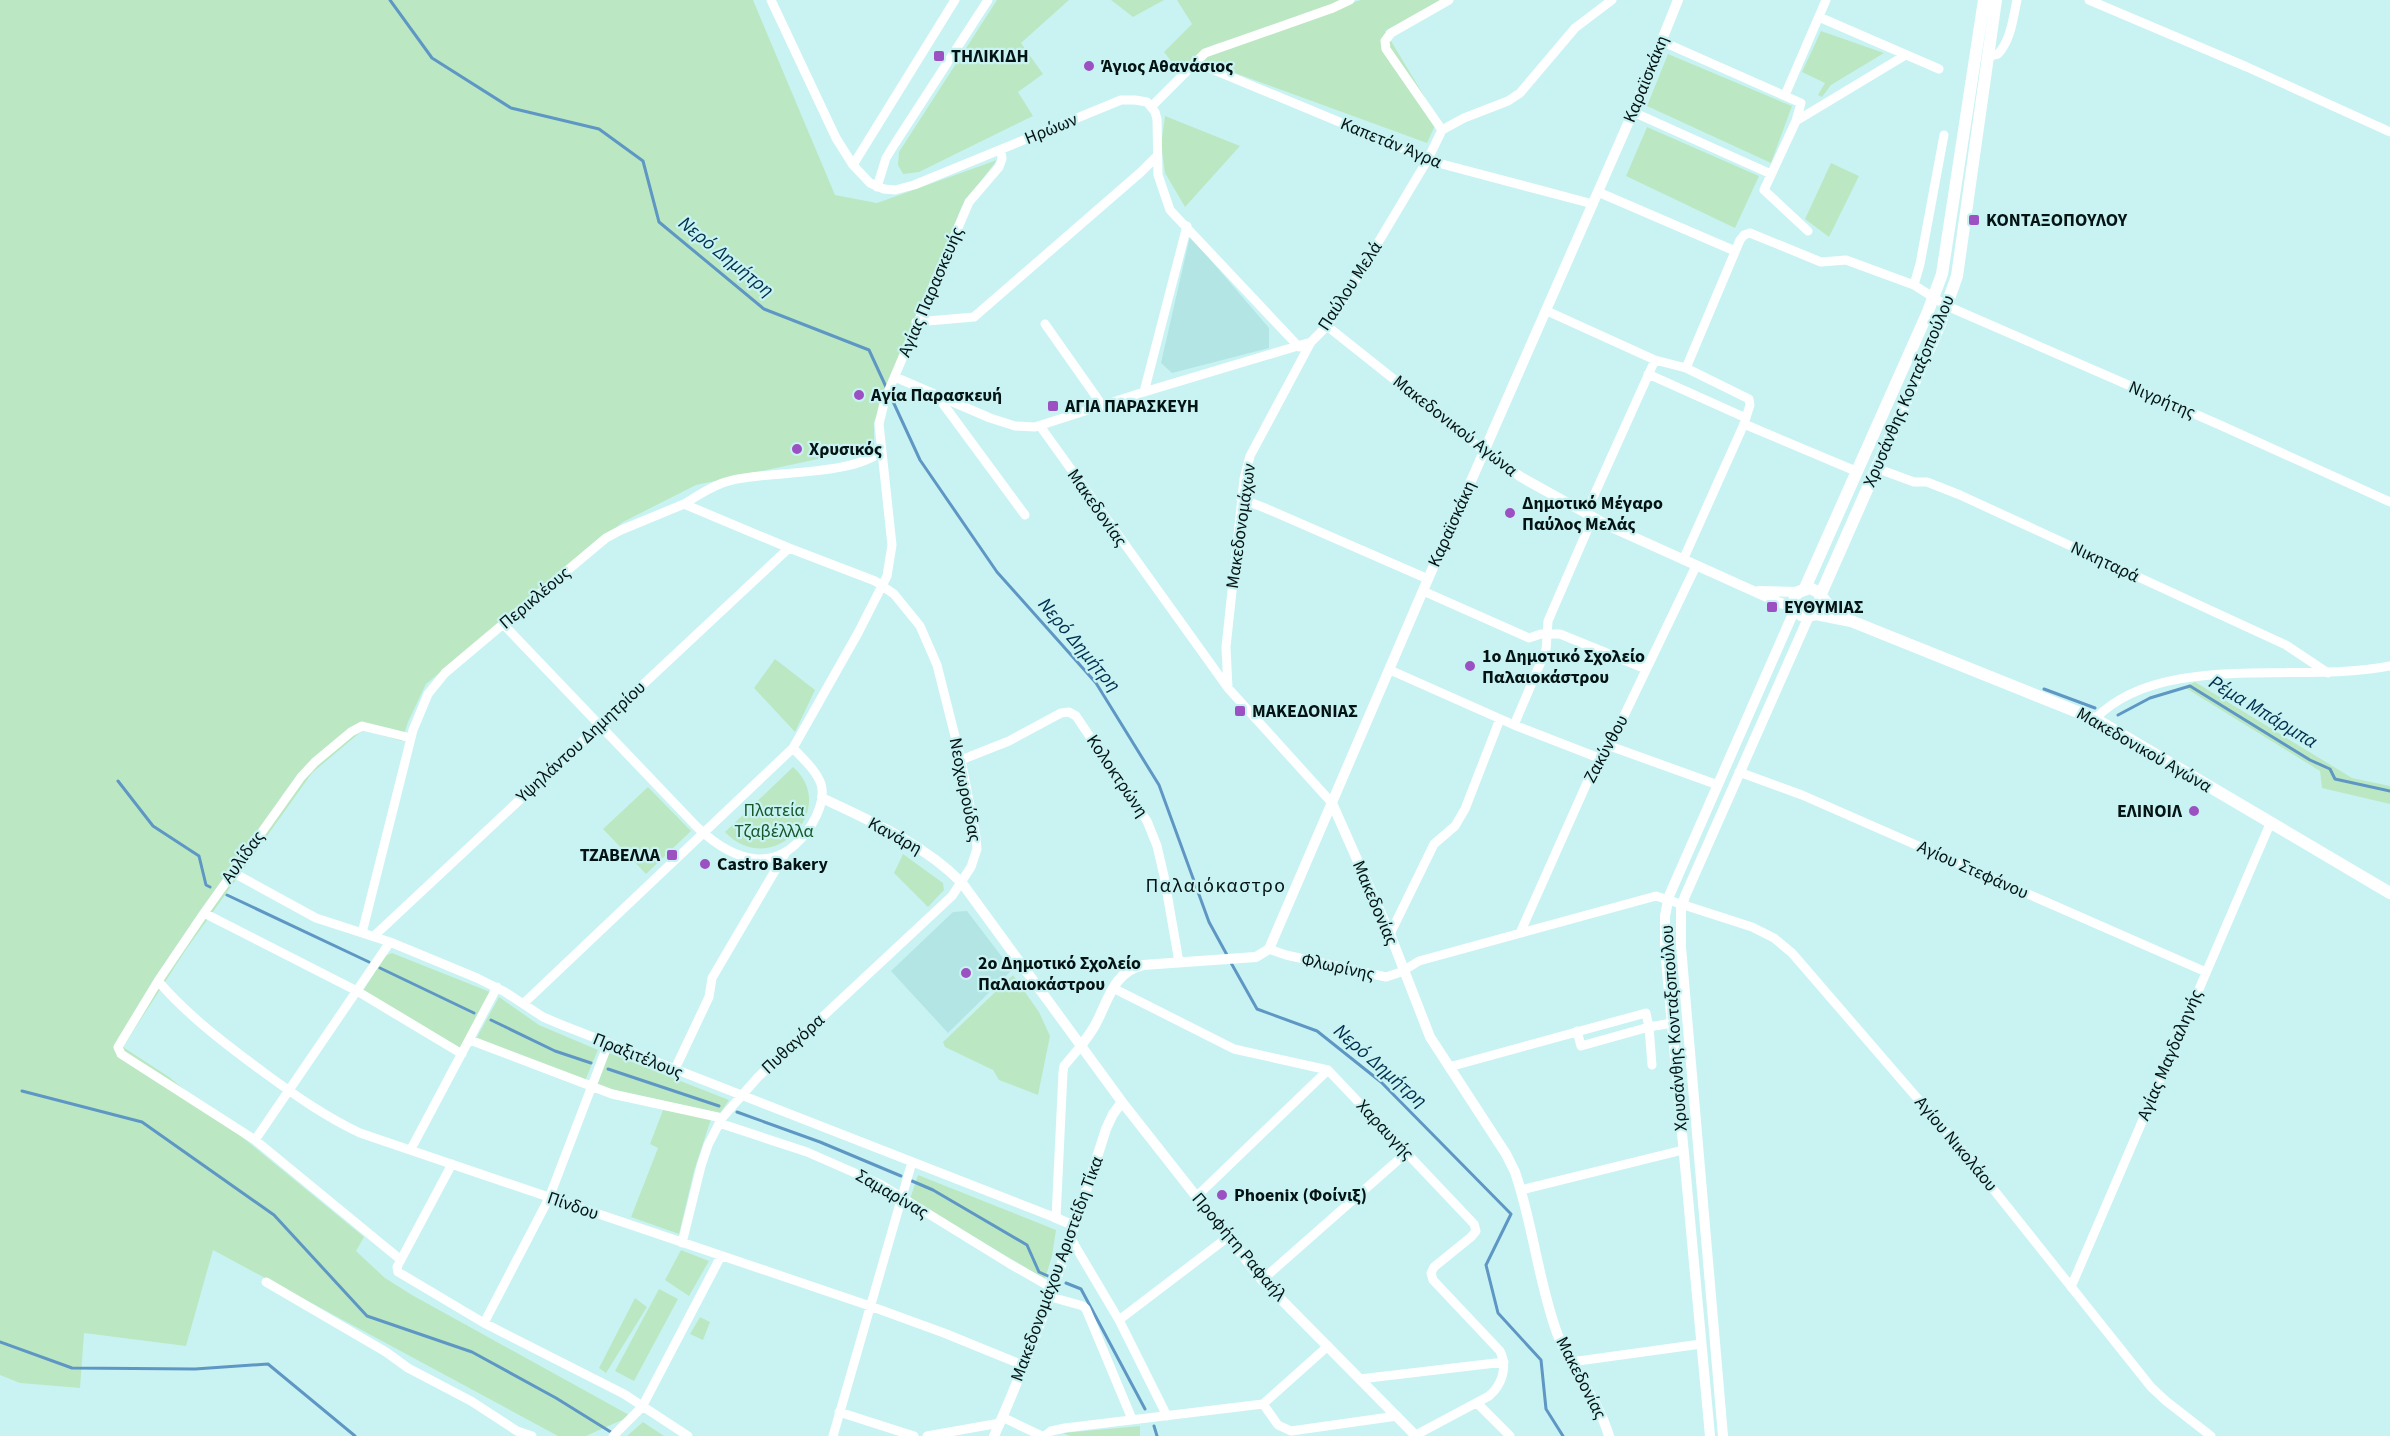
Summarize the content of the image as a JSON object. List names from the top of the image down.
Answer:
{
  "streets": {
    "main road": ["Χρυσάνθης Κονταξοπούλου", "Μακεδονικού Αγώνα"],
    "street": [
      "Καραϊσκάκη",
      "Ηρώων",
      "Καπετάν Άγρα",
      "Παύλου Μελά",
      "Αγίας Παρασκευής",
      "Νιγρήτης",
      "Μακεδονίας",
      "Μακεδονομάχων",
      "Νικηταρά",
      "Περικλέους",
      "Υψηλάντου Δημητρίου",
      "Ζακύνθου",
      "Κολοκτρώνη",
      "Νεοχωρούδας",
      "Κανάρη",
      "Αυλίδας",
      "Αγίου Στεφάνου",
      "Φλωρίνης",
      "Πυθαγόρα",
      "Αγίας Μαγδαληνής",
      "Πραξιτέλους",
      "Χαραυγής",
      "Αγίου Νικολάου",
      "Σαμαρίνας",
      "Πίνδου",
      "Προφήτη Ραφαήλ",
      "Μακεδονομάχου Αριστείδη Τίκα"
    ]
  },
  "crossings": [
    ["Καραϊσκάκη", "Καπετάν Άγρα"],
    ["Καραϊσκάκη", "Μακεδονικού Αγώνα"],
    ["Καραϊσκάκη", "Μακεδονίας"],
    ["Καραϊσκάκη", "Φλωρίνης"],
    ["Ηρώων", "Αγίας Παρασκευής"],
    ["Καπετάν Άγρα", "Παύλου Μελά"],
    ["Παύλου Μελά", "Αγίας Παρασκευής"],
    ["Παύλου Μελά", "Μακεδονικού Αγώνα"],
    ["Παύλου Μελά", "Μακεδονίας"],
    ["Παύλου Μελά", "Μακεδονομάχων"],
    ["Αγίας Παρασκευής", "Περικλέους"],
    ["Αγίας Παρασκευής", "Νεοχωρούδας"],
    ["Αγίας Παρασκευής", "Πραξιτέλους"],
    ["Χρυσάνθης Κονταξοπούλου", "Νιγρήτης"],
    ["Χρυσάνθης Κονταξοπούλου", "Μακεδονικού Αγώνα"],
    ["Χρυσάνθης Κονταξοπούλου", "Νικηταρά"],
    ["Χρυσάνθης Κονταξοπούλου", "Αγίου Στεφάνου"],
    ["Χρυσάνθης Κονταξοπούλου", "Φλωρίνης"],
    ["Χρυσάνθης Κονταξοπούλου", "Αγίου Νικολάου"],
    ["Μακεδονικού Αγώνα", "Ζακύνθου"],
    ["Μακεδονικού Αγώνα", "Αγίας Μαγδαληνής"],
    ["Μακεδονίας", "Μακεδονομάχων"],
    ["Μακεδονίας", "Φλωρίνης"],
    ["Περικλέους", "Αυλίδας"],
    ["Περικλέους", "Πραξιτέλους"],
    ["Υψηλάντου Δημητρίου", "Πραξιτέλους"],
    ["Ζακύνθου", "Φλωρίνης"],
    ["Κολοκτρώνη", "Νεοχωρούδας"],
    ["Νεοχωρούδας", "Κανάρη"],
    ["Νεοχωρούδας", "Πυθαγόρα"],
    ["Κανάρη", "Πυθαγόρα"],
    ["Αυλίδας", "Πραξιτέλους"],
    ["Αυλίδας", "Πίνδου"],
    ["Αγίου Στεφάνου", "Αγίας Μαγδαληνής"],
    ["Φλωρίνης", "Αγίου Νικολάου"],
    ["Πυθαγόρα", "Πραξιτέλους"],
    ["Πυθαγόρα", "Σαμαρίνας"],
    ["Πυθαγόρα", "Πίνδου"],
    ["Αγίας Μαγδαληνής", "Αγίου Νικολάου"],
    ["Σαμαρίνας", "Μακεδονομάχου Αριστείδη Τίκα"],
    ["Πίνδου", "Μακεδονομάχου Αριστείδη Τίκα"],
    ["Προφήτη Ραφαήλ", "Μακεδονομάχου Αριστείδη Τίκα"]
  ],
  "districts": ["Παλαιόκαστρο"],
  "water": ["Νερό Δημήτρη", "Ρέμα Μπάρμπα"],
  "parks": ["Πλατεία Τζαβέλλλα"],
  "places": {
    "transit": [
      "ΤΗΛΙΚΙΔΗ",
      "ΚΟΝΤΑΞΟΠΟΥΛΟΥ",
      "ΑΓΙΑ ΠΑΡΑΣΚΕΥΗ",
      "ΕΥΘΥΜΙΑΣ",
      "ΜΑΚΕΔΟΝΙΑΣ",
      "ΤΖΑΒΕΛΛΑ"
    ],
    "other": [
      "Άγιος Αθανάσιος",
      "Αγία Παρασκευή",
      "Χρυσικός",
      "Δημοτικό Μέγαρο Παύλος Μελάς",
      "1ο Δημοτικό Σχολείο Παλαιοκάστρου",
      "ΕΛΙΝΟΙΛ",
      "Castro Bakery",
      "2ο Δημοτικό Σχολείο Παλαιοκάστρου",
      "Phoenix (Φοίνιξ)"
    ]
  }
}
